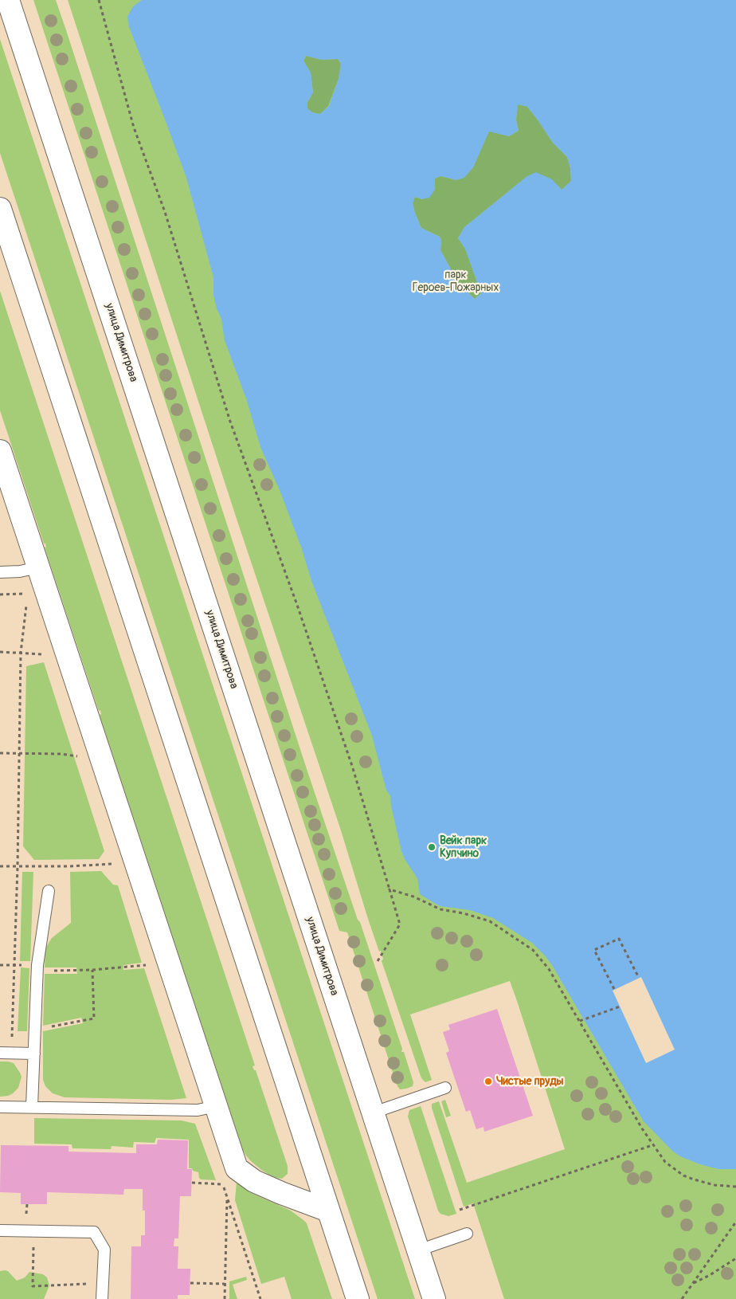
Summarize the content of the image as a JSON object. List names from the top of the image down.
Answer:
{
  "streets": {
    "street": ["улица Димитрова"]
  },
  "parks": ["парк Героев-Пожарных"],
  "places": ["Вейк парк Купчино", "Чистые пруды"]
}
